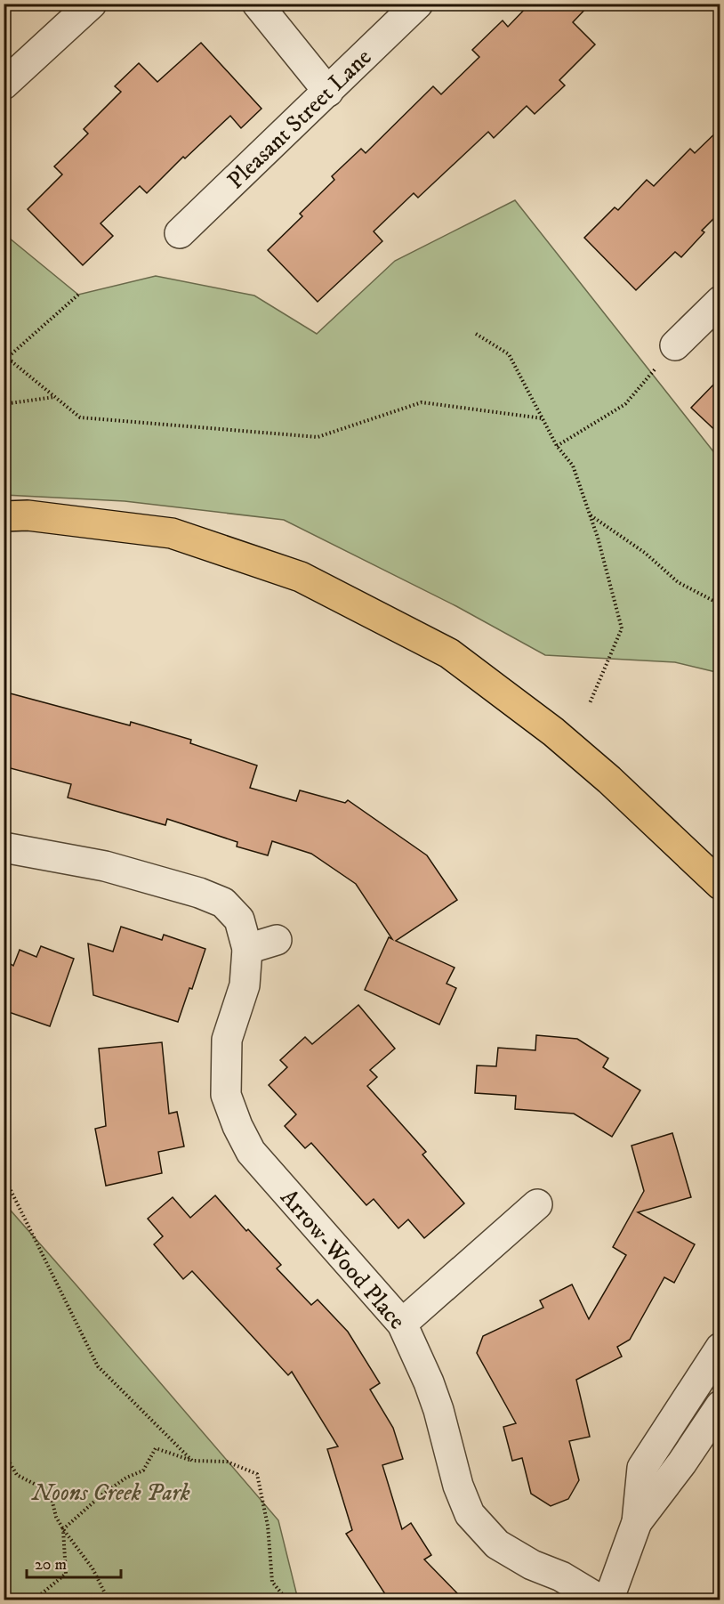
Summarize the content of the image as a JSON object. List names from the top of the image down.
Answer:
{
  "streets": {
    "street": ["Pleasant Street Lane", "Arrow-Wood Place"]
  },
  "parks": ["Noons Creek Park"],
  "scale_bar": "20 m"
}
